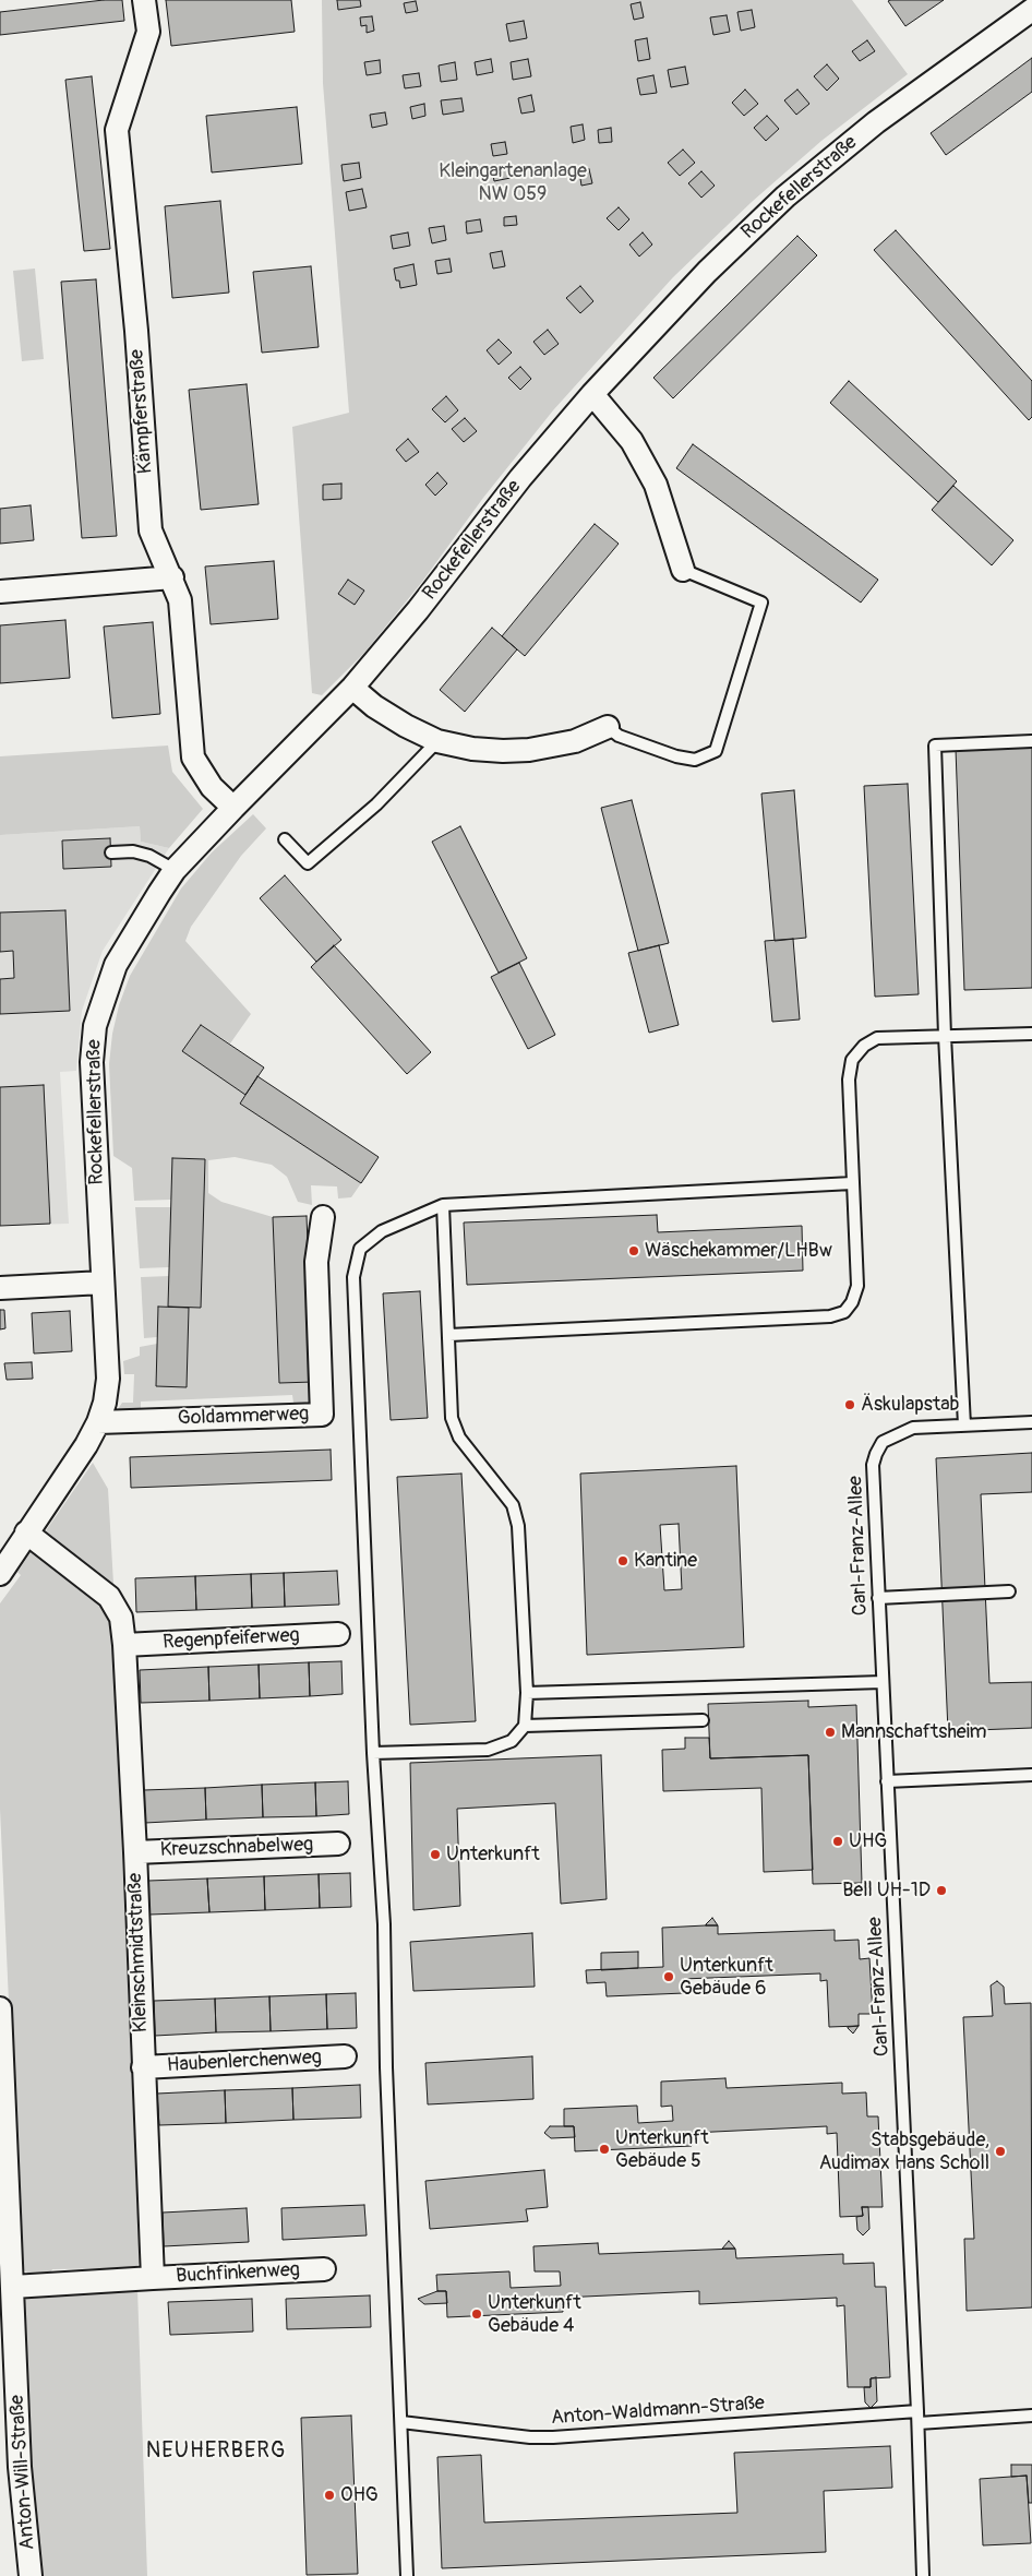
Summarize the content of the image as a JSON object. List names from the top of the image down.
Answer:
{
  "streets": {
    "street": [
      "Rockefellerstraße",
      "Kämpferstraße",
      "Goldammerweg",
      "Regenpfeiferweg",
      "Kreuzschnabelweg",
      "Kleinschmidtstraße",
      "Haubenlerchenweg",
      "Buchfinkenweg",
      "Anton-Will-Straße"
    ],
    "lane": ["Carl-Franz-Allee", "Anton-Waldmann-Straße"]
  },
  "crossings": [
    ["Rockefellerstraße", "Kämpferstraße"],
    ["Rockefellerstraße", "Goldammerweg"],
    ["Rockefellerstraße", "Kleinschmidtstraße"],
    ["Carl-Franz-Allee", "Anton-Waldmann-Straße"],
    ["Regenpfeiferweg", "Kleinschmidtstraße"],
    ["Kreuzschnabelweg", "Kleinschmidtstraße"],
    ["Kleinschmidtstraße", "Haubenlerchenweg"],
    ["Kleinschmidtstraße", "Buchfinkenweg"]
  ],
  "districts": ["NEUHERBERG"],
  "parks": ["Kleingartenanlage NW 059"],
  "places": [
    "Wäschekammer/LHBw",
    "Äskulapstab",
    "Kantine",
    "Mannschaftsheim",
    "UHG",
    "Unterkunft",
    "Bell UH-1D",
    "Unterkunft Gebäude 6",
    "Unterkunft Gebäude 5",
    "Stabsgebäude, Audimax Hans Scholl",
    "Unterkunft Gebäude 4",
    "OHG"
  ]
}
